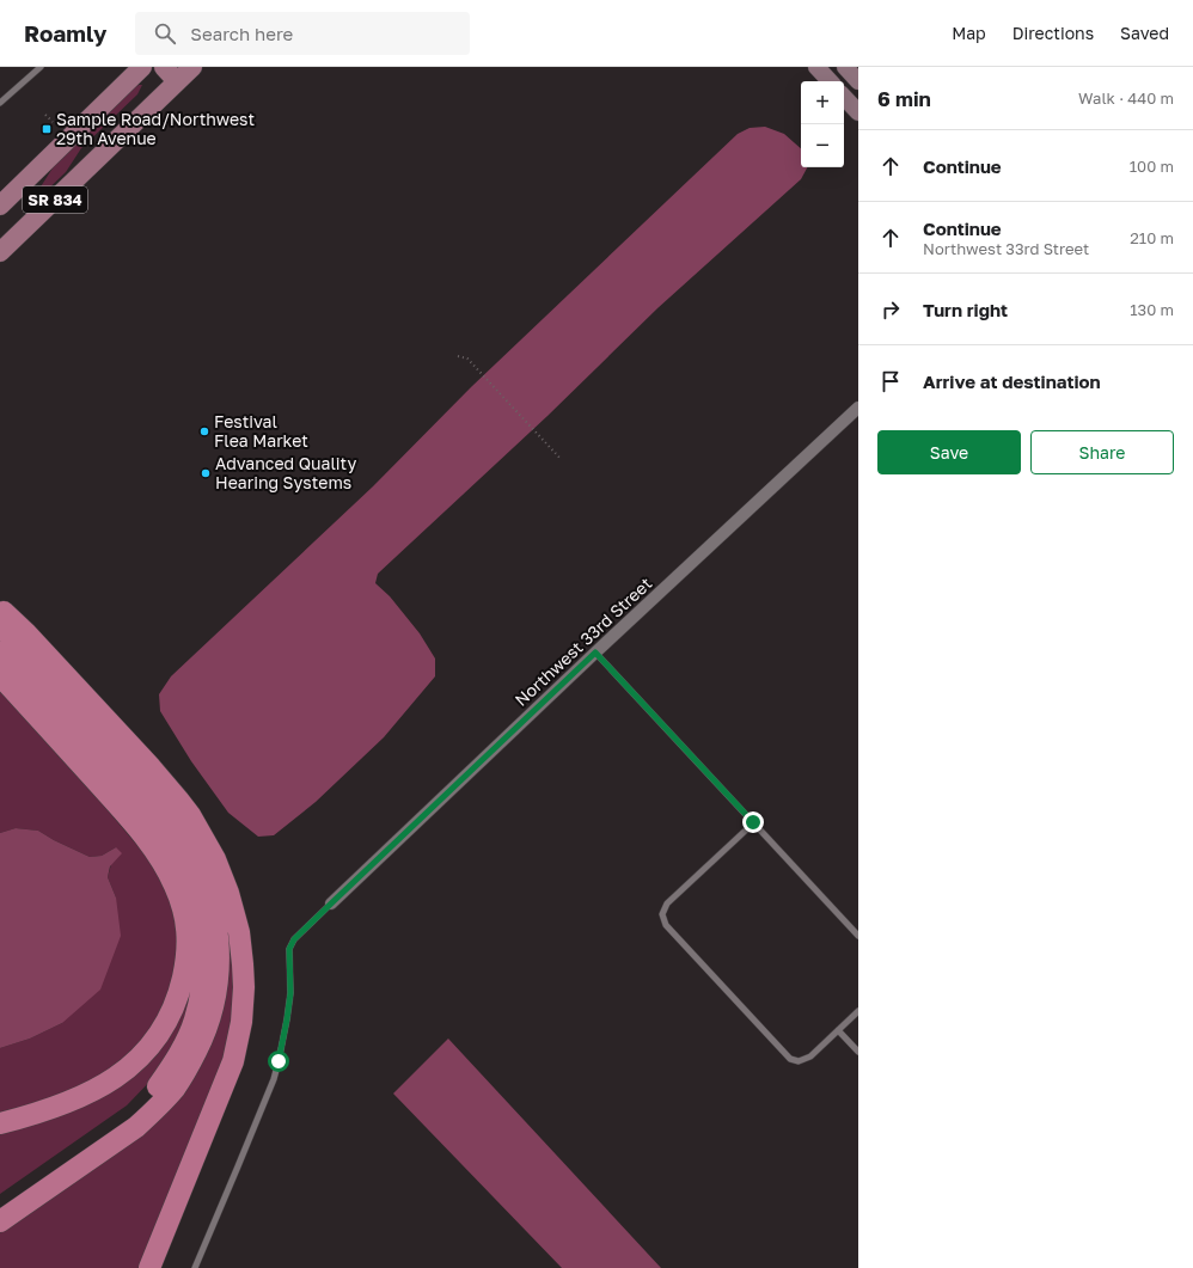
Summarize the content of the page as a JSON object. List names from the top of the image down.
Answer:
{
  "streets": {
    "main road": ["SR 834"],
    "street": ["Northwest 33rd Street"]
  },
  "places": {
    "transit": ["Sample Road/Northwest 29th Avenue"],
    "other": ["Festival Flea Market", "Advanced Quality Hearing Systems"]
  },
  "page": {
    "header": "Roamly",
    "search": "Search here",
    "nav": ["Map", "Directions", "Saved"],
    "heading": ["6 min", "Walk · 440 m"],
    "map_buttons": ["+", "−"],
    "list": [
      ["Continue", "100 m"],
      ["Continue", "Northwest 33rd Street", "210 m"],
      ["Turn right", "130 m"],
      "Arrive at destination"
    ],
    "buttons": ["Save", "Share"]
  }
}
